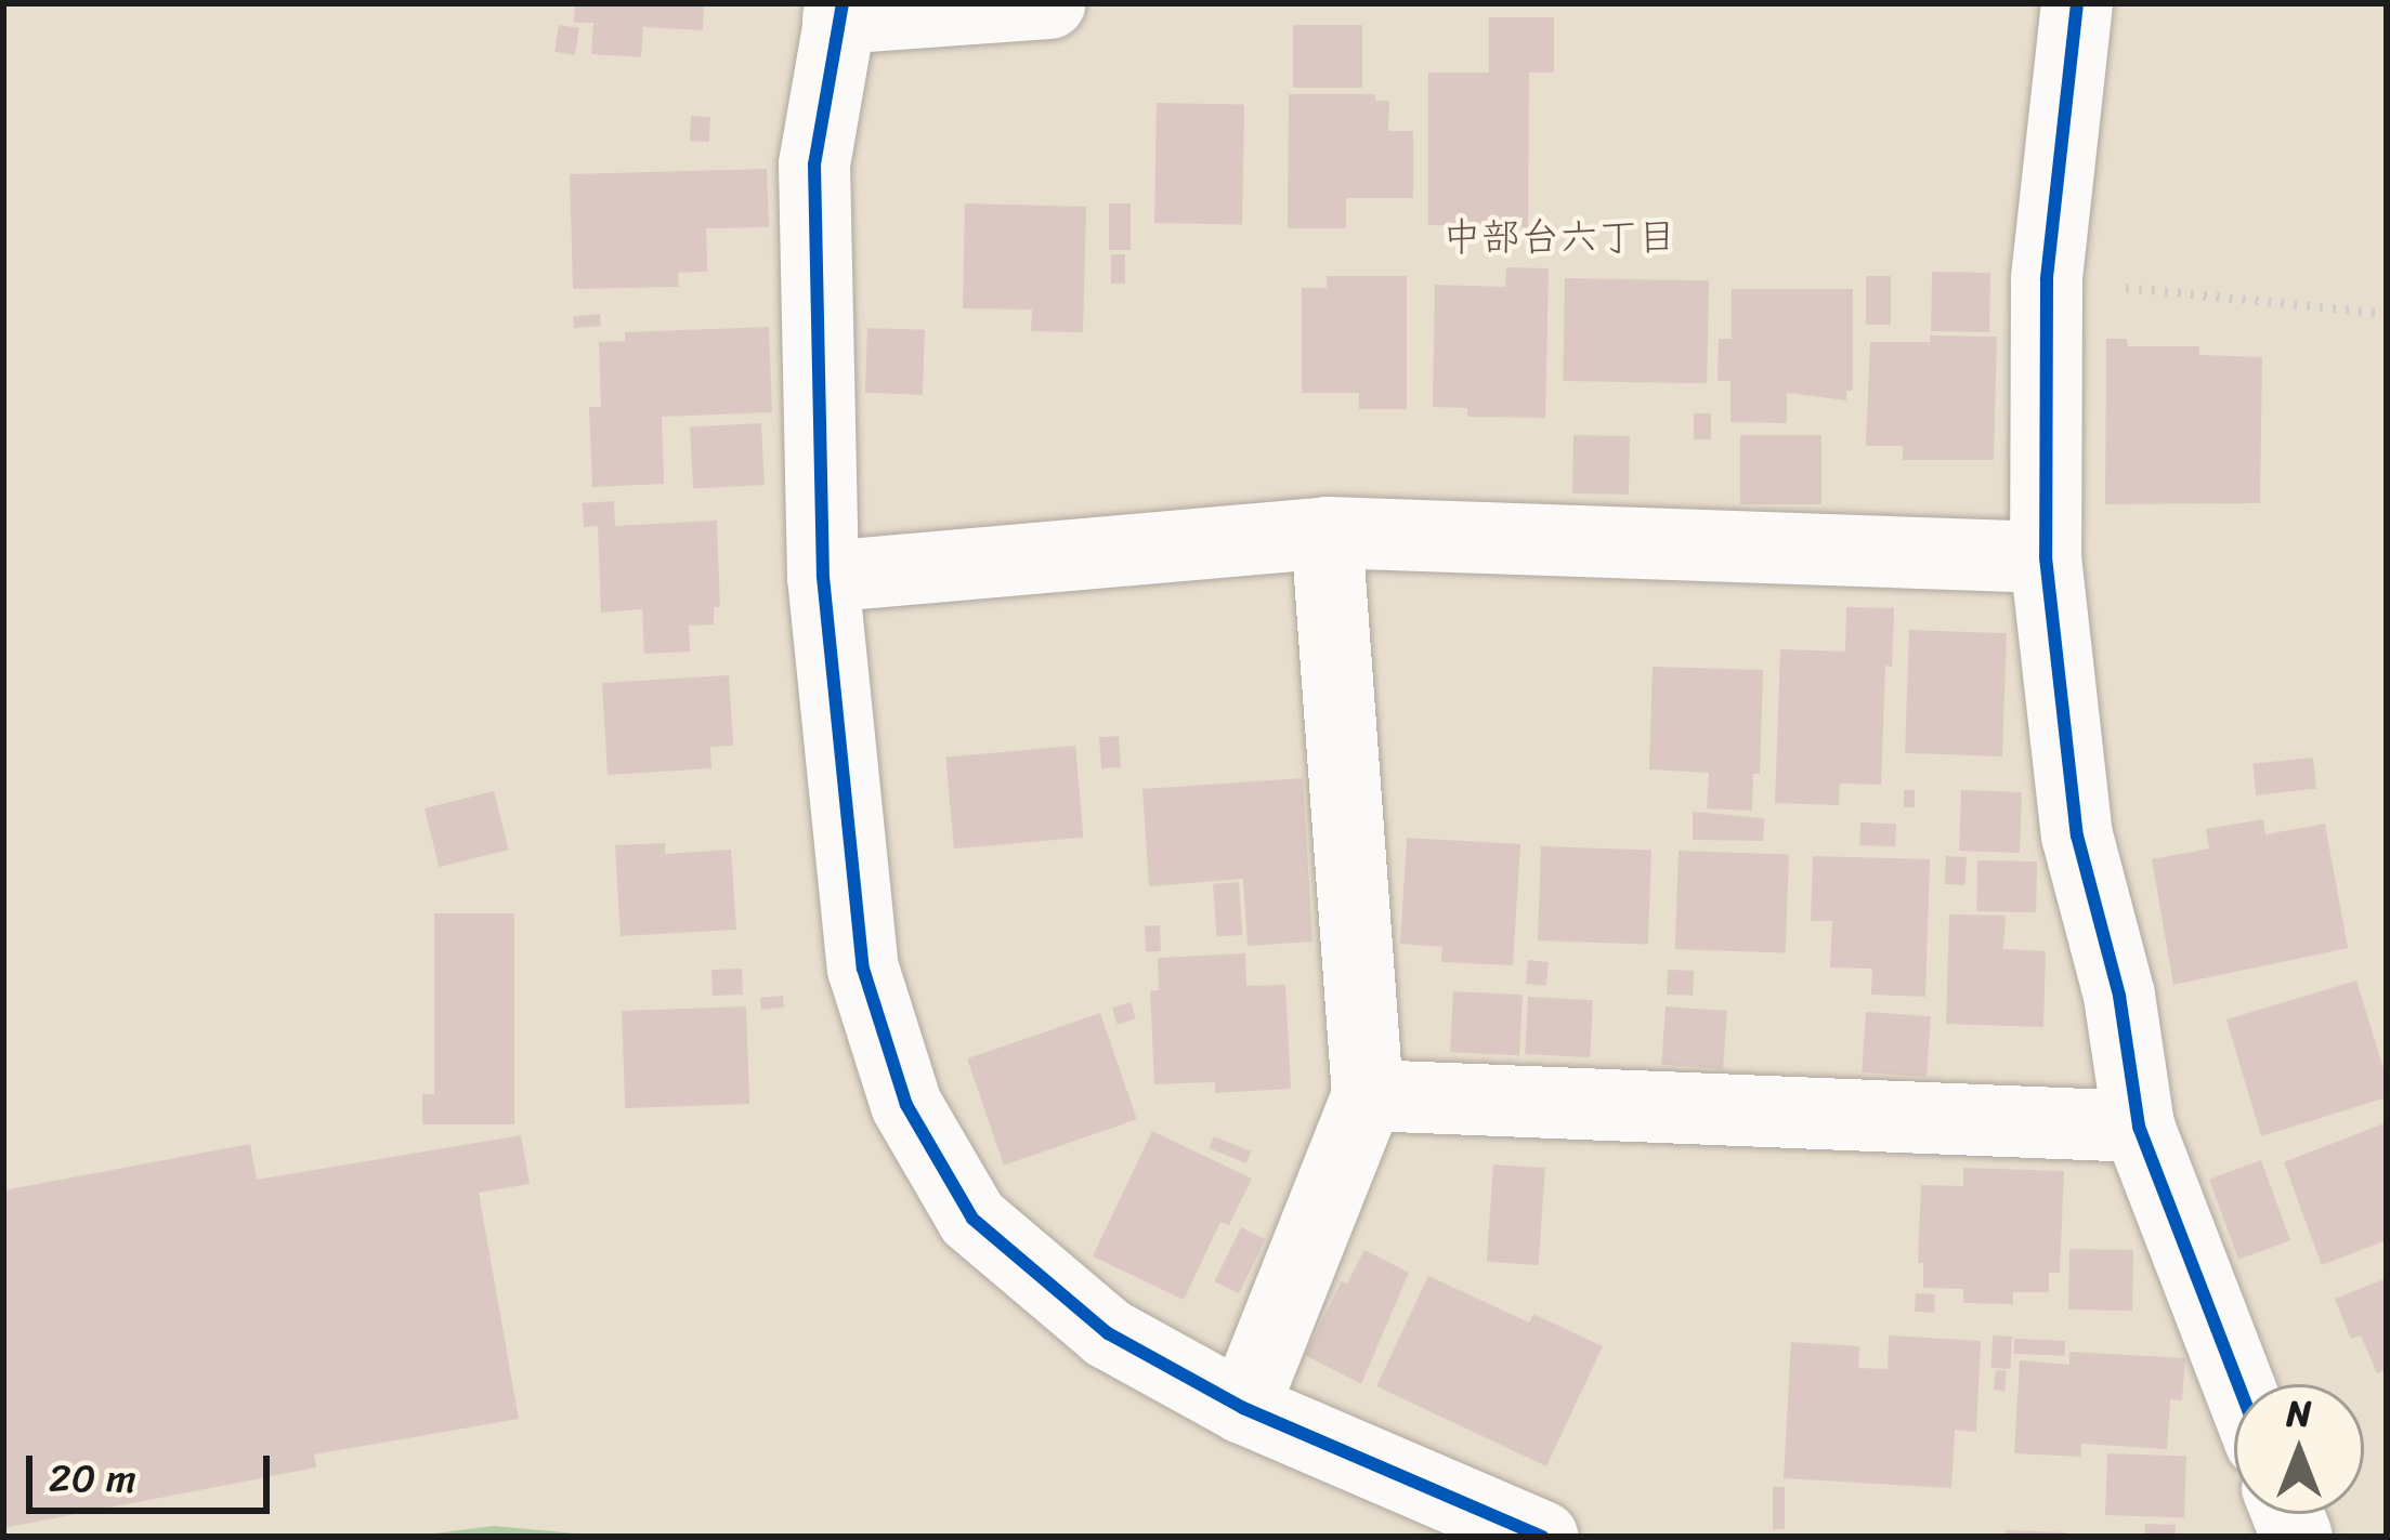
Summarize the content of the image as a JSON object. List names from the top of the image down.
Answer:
{
  "districts": ["中部台六丁目"],
  "scale_bar": "20 m",
  "north": "top"
}
